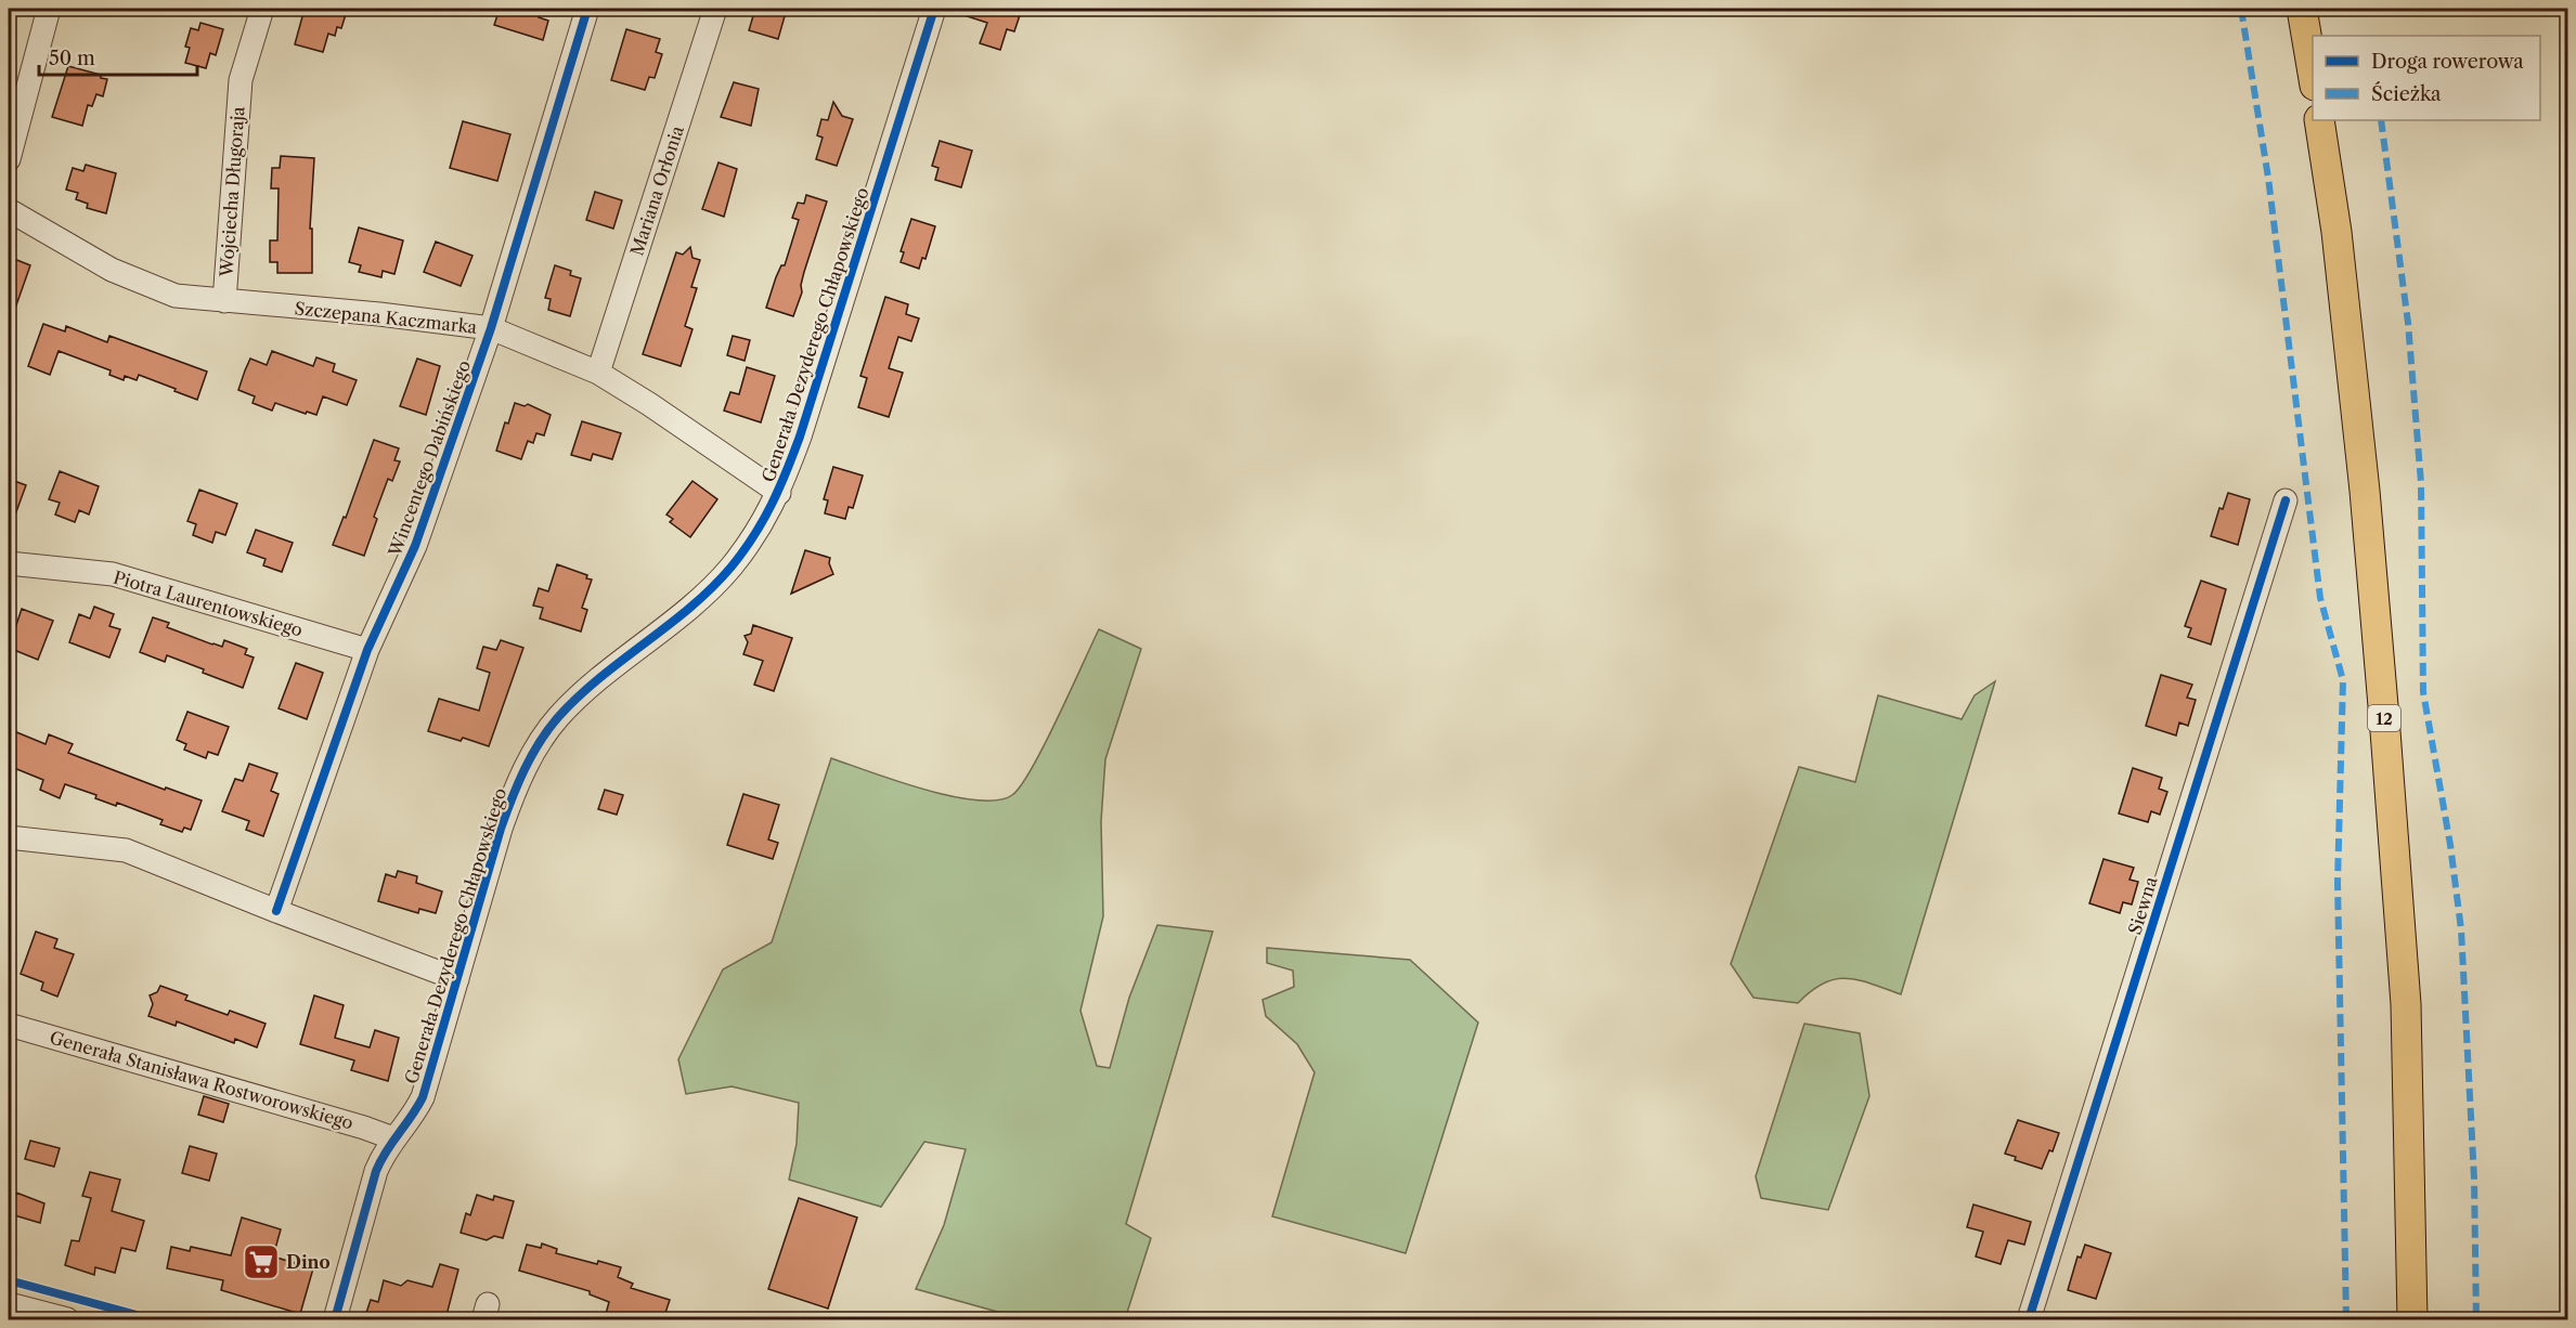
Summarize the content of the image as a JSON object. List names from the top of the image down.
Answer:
{
  "streets": {
    "main road": ["12"],
    "street": [
      "Mariana Orłonia",
      "Wojciecha Długoraja",
      "Szczepana Kaczmarka",
      "Generała Dezyderego Chłapowskiego",
      "Wincentego Dabińskiego",
      "Piotra Laurentowskiego",
      "Siewna",
      "Generała Stanisława Rostworowskiego"
    ]
  },
  "crossings": [
    ["Mariana Orłonia", "Szczepana Kaczmarka"],
    ["Wojciecha Długoraja", "Szczepana Kaczmarka"],
    ["Szczepana Kaczmarka", "Generała Dezyderego Chłapowskiego"],
    ["Szczepana Kaczmarka", "Wincentego Dabińskiego"],
    ["Generała Dezyderego Chłapowskiego", "Generała Stanisława Rostworowskiego"],
    ["Wincentego Dabińskiego", "Piotra Laurentowskiego"]
  ],
  "places": {
    "supermarket": ["Dino"]
  },
  "legend": ["Droga rowerowa", "Ścieżka"],
  "scale_bar": "50 m"
}
